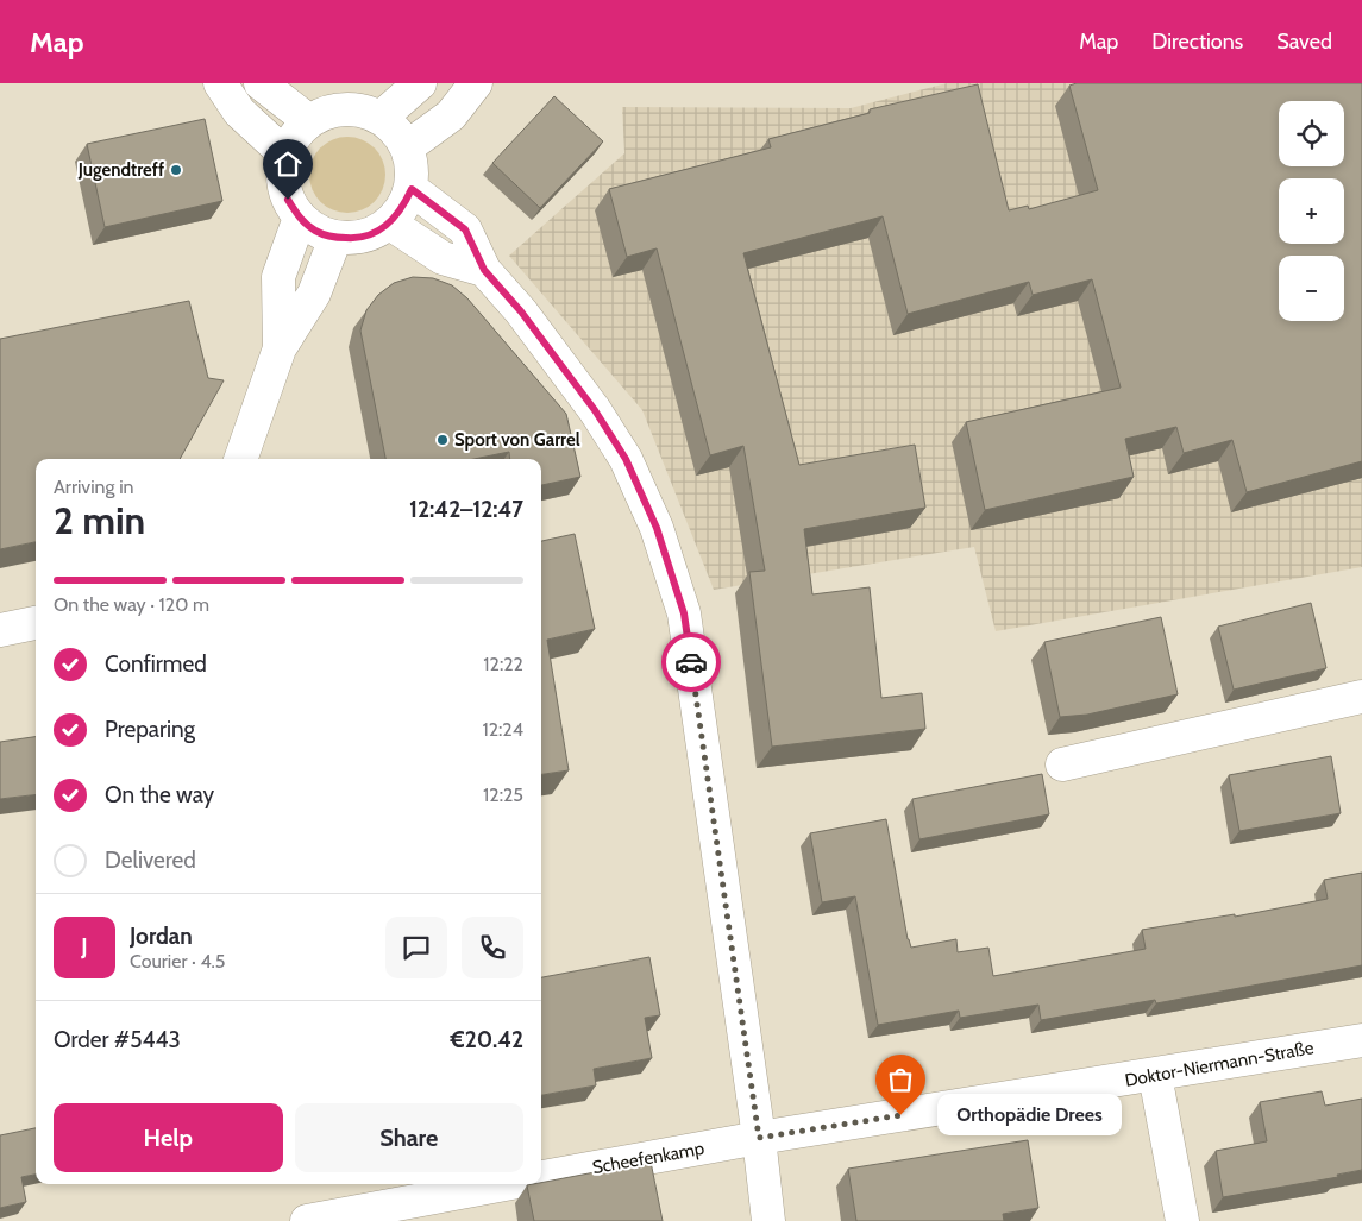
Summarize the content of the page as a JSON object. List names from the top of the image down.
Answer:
{
  "streets": {
    "street": ["Doktor-Niermann-Straße", "Scheefenkamp"]
  },
  "crossings": [
    ["Doktor-Niermann-Straße", "Scheefenkamp"]
  ],
  "places": ["Jugendtreff", "Sport von Garrel", "Orthopädie Drees"],
  "page": {
    "header": "Map",
    "nav": ["Map", "Directions", "Saved"],
    "map_buttons": ["+", "−"],
    "heading": ["2 min", "Arriving in", "12:42–12:47"],
    "panel": [
      "Jordan",
      "Courier · 4.5",
      "Order #5443",
      "€20.42"
    ],
    "bar": "On the way · 120 m",
    "list": [
      ["Confirmed", "12:22"],
      ["Preparing", "12:24"],
      ["On the way", "12:25"],
      "Delivered"
    ],
    "round": "J",
    "buttons": ["Help", "Share"],
    "bubble": "Orthopädie Drees"
  }
}
